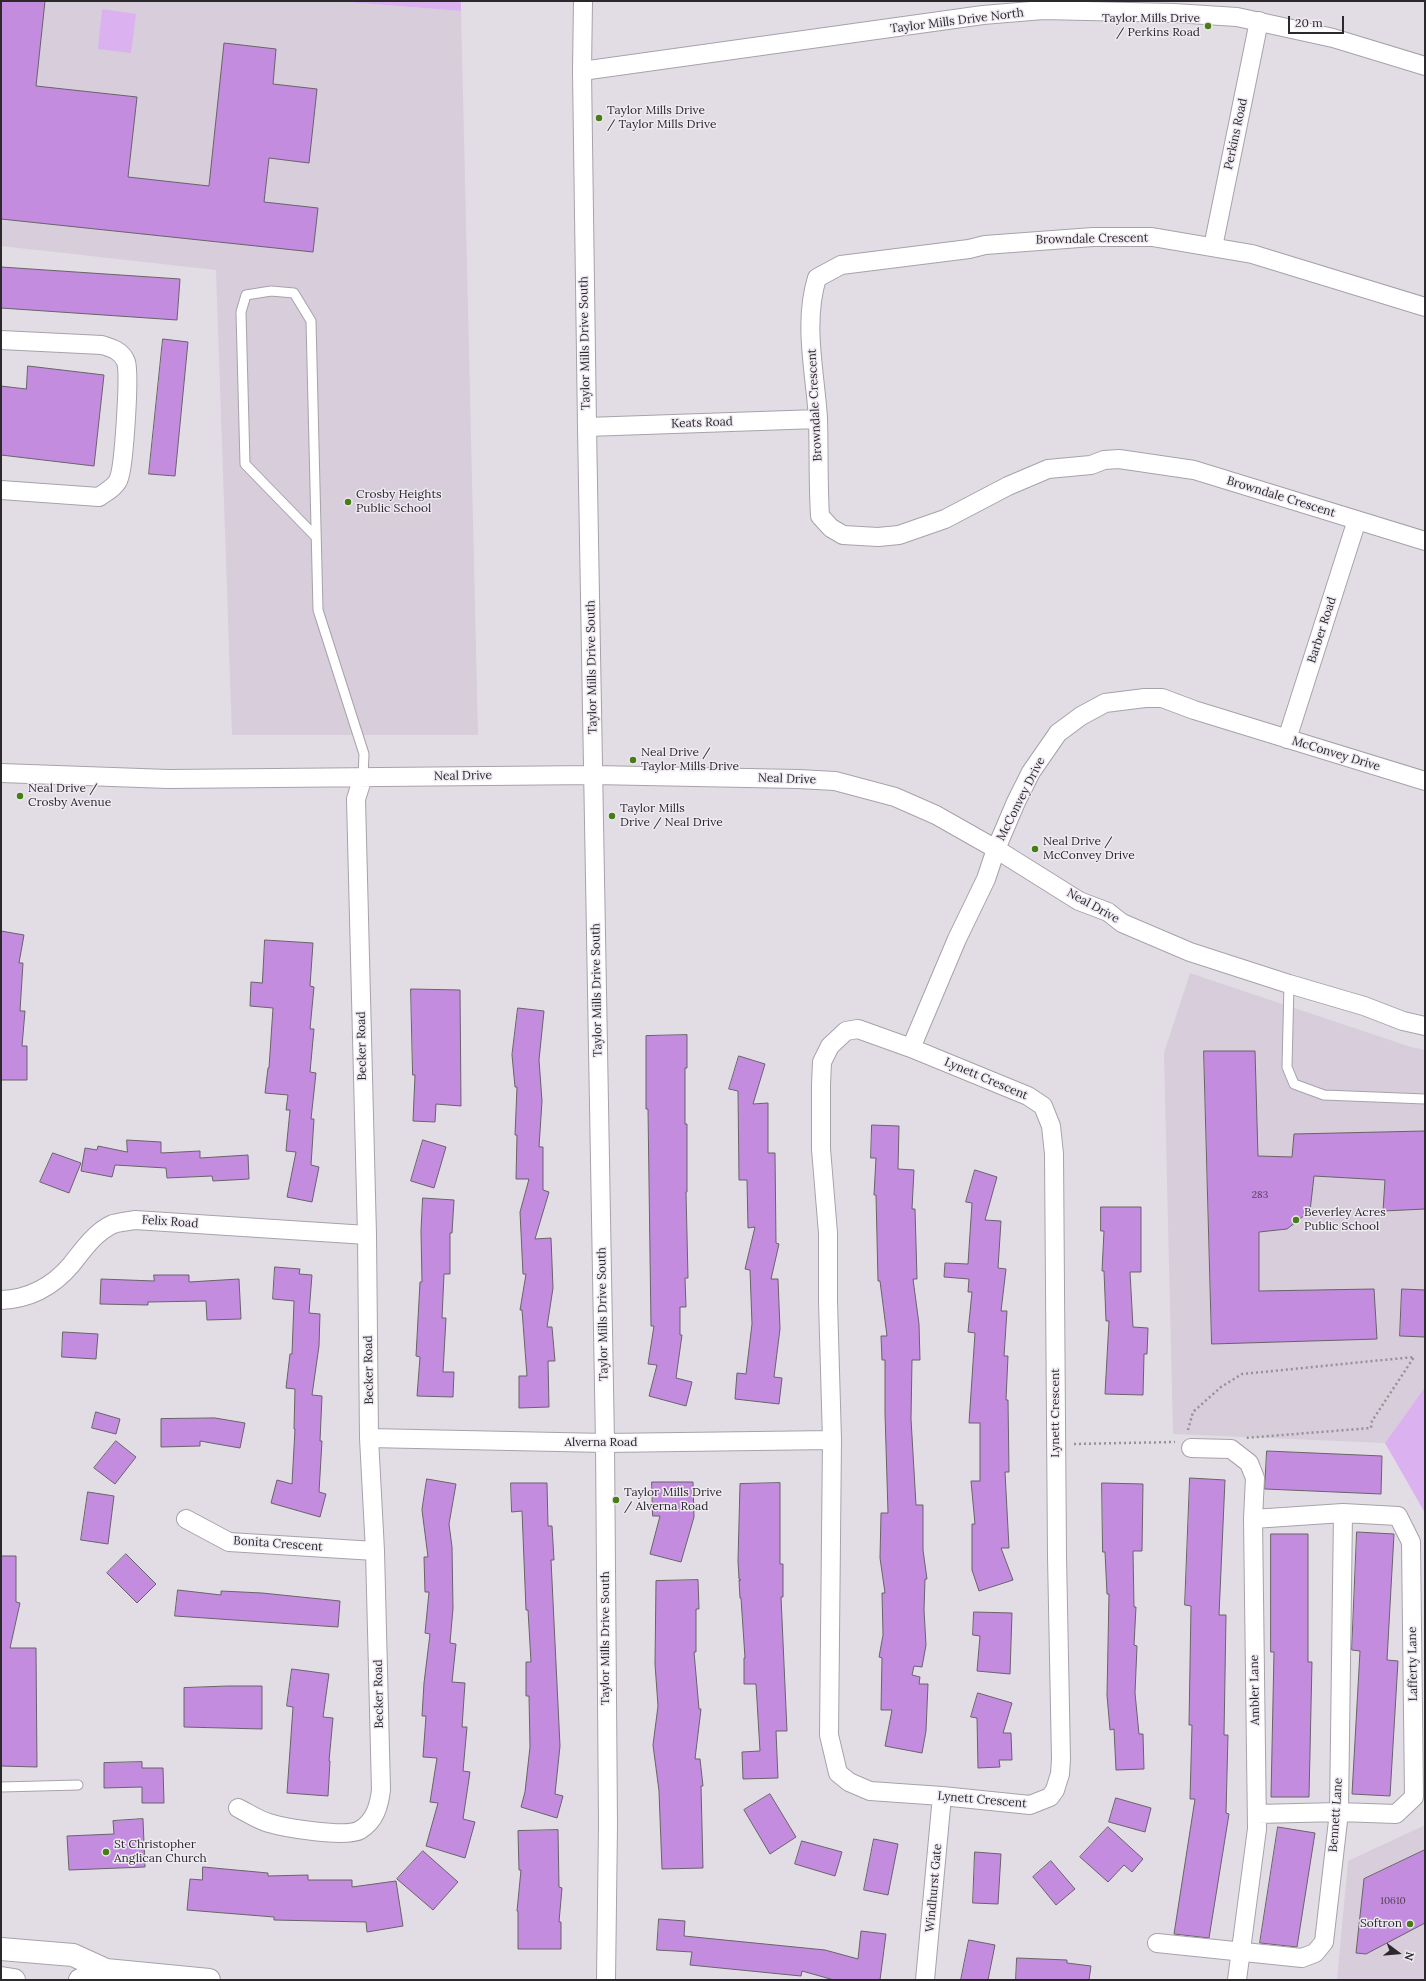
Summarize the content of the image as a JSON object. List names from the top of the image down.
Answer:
{
  "streets": {
    "street": [
      "Taylor Mills Drive North",
      "Perkins Road",
      "Browndale Crescent",
      "Taylor Mills Drive South",
      "Keats Road",
      "Barber Road",
      "McConvey Drive",
      "Neal Drive",
      "Becker Road",
      "Lynett Crescent",
      "Felix Road",
      "Alverna Road",
      "Bonita Crescent",
      "Lafferty Lane",
      "Ambler Lane",
      "Bennett Lane",
      "Windhurst Gate"
    ]
  },
  "crossings": [
    ["Taylor Mills Drive North", "Perkins Road"],
    ["Taylor Mills Drive North", "Taylor Mills Drive South"],
    ["Perkins Road", "Browndale Crescent"],
    ["Browndale Crescent", "Keats Road"],
    ["Browndale Crescent", "Barber Road"],
    ["Taylor Mills Drive South", "Keats Road"],
    ["Taylor Mills Drive South", "Neal Drive"],
    ["Taylor Mills Drive South", "Alverna Road"],
    ["Barber Road", "McConvey Drive"],
    ["McConvey Drive", "Neal Drive"],
    ["McConvey Drive", "Lynett Crescent"],
    ["Neal Drive", "Becker Road"],
    ["Becker Road", "Felix Road"],
    ["Becker Road", "Alverna Road"],
    ["Becker Road", "Bonita Crescent"],
    ["Lynett Crescent", "Alverna Road"],
    ["Lynett Crescent", "Windhurst Gate"],
    ["Lafferty Lane", "Ambler Lane"],
    ["Lafferty Lane", "Bennett Lane"],
    ["Ambler Lane", "Bennett Lane"]
  ],
  "places": [
    "Taylor Mills Drive / Perkins Road",
    "Taylor Mills Drive / Taylor Mills Drive",
    "Crosby Heights Public School",
    "Neal Drive / Taylor Mills Drive",
    "Neal Drive / Crosby Avenue",
    "Taylor Mills Drive / Neal Drive",
    "Neal Drive / McConvey Drive",
    "Beverley Acres Public School",
    "Taylor Mills Drive / Alverna Road",
    "St Christopher Anglican Church",
    "Softron"
  ],
  "house_numbers": ["283", "10610"],
  "scale_bar": "20 m",
  "north": "right"
}
